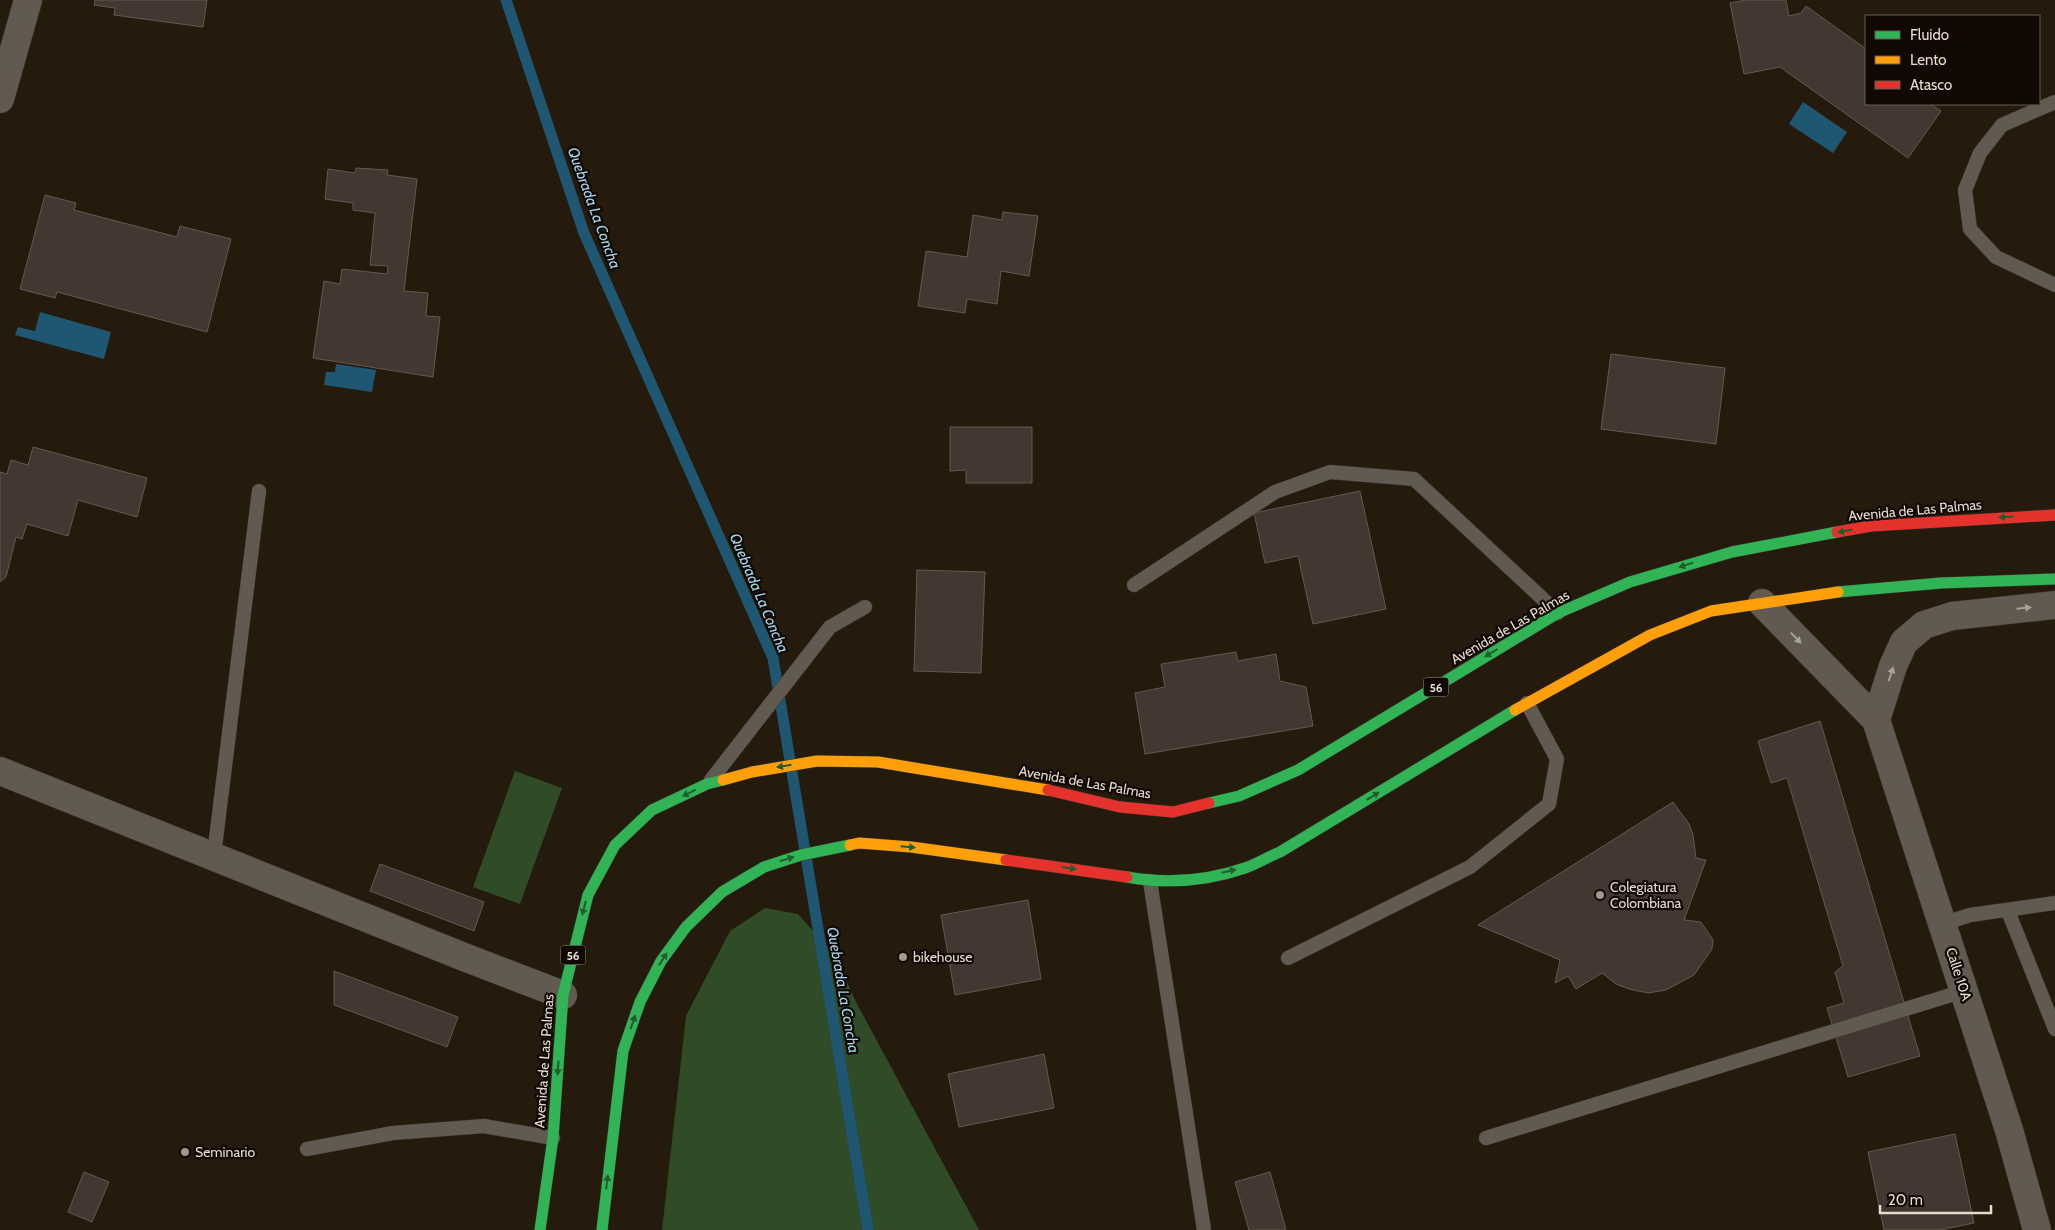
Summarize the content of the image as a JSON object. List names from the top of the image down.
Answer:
{
  "streets": {
    "main road": ["Avenida de Las Palmas", "56"],
    "street": ["Calle 10A"]
  },
  "water": ["Quebrada La Concha"],
  "places": ["Colegiatura Colombiana", "bikehouse", "Seminario"],
  "legend": ["Fluido", "Lento", "Atasco"],
  "scale_bar": "20 m"
}
